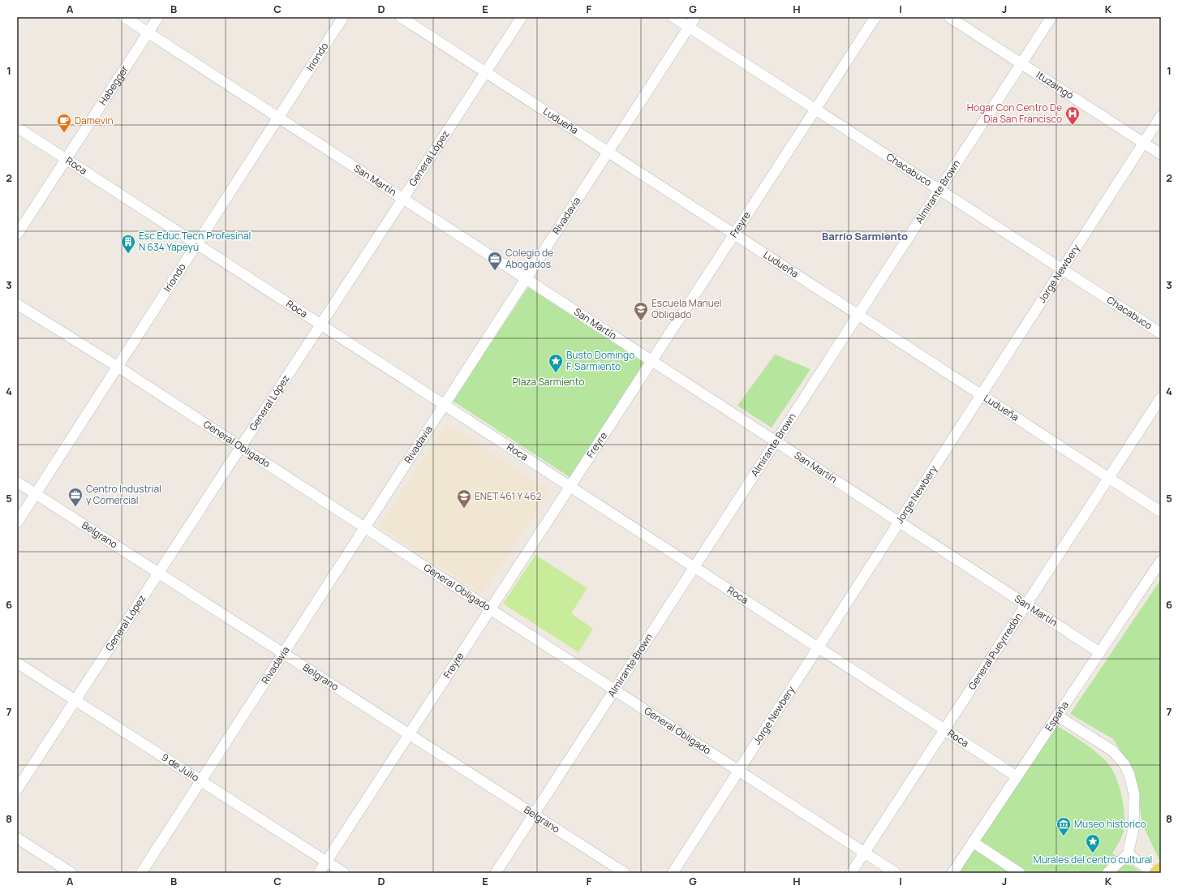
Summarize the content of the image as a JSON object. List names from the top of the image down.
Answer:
{
  "streets": {
    "street": [
      "Iriondo",
      "Habegger",
      "Ituzaingó",
      "Ludueña",
      "General López",
      "Roca",
      "Chacabuco",
      "San Martín",
      "Almirante Brown",
      "Rivadavia",
      "Freyre",
      "Jorge Newbery",
      "General Obligado",
      "Belgrano",
      "General Pueyrredón",
      "España",
      "9 de Julio"
    ]
  },
  "crossings": [
    ["Iriondo", "Roca"],
    ["Iriondo", "San Martín"],
    ["Iriondo", "General Obligado"],
    ["Iriondo", "Belgrano"],
    ["Habegger", "Roca"],
    ["Habegger", "San Martín"],
    ["Ituzaingó", "Almirante Brown"],
    ["Ituzaingó", "Jorge Newbery"],
    ["Ludueña", "General López"],
    ["Ludueña", "Almirante Brown"],
    ["Ludueña", "Rivadavia"],
    ["Ludueña", "Freyre"],
    ["Ludueña", "Jorge Newbery"],
    ["Ludueña", "General Pueyrredón"],
    ["General López", "Roca"],
    ["General López", "San Martín"],
    ["General López", "General Obligado"],
    ["General López", "Belgrano"],
    ["General López", "9 de Julio"],
    ["Roca", "Almirante Brown"],
    ["Roca", "Rivadavia"],
    ["Roca", "Freyre"],
    ["Roca", "Jorge Newbery"],
    ["Roca", "General Pueyrredón"],
    ["Roca", "España"],
    ["Chacabuco", "Almirante Brown"],
    ["Chacabuco", "Rivadavia"],
    ["Chacabuco", "Freyre"],
    ["Chacabuco", "Jorge Newbery"],
    ["San Martín", "Almirante Brown"],
    ["San Martín", "Rivadavia"],
    ["San Martín", "Freyre"],
    ["San Martín", "Jorge Newbery"],
    ["San Martín", "General Pueyrredón"],
    ["San Martín", "España"],
    ["Almirante Brown", "General Obligado"],
    ["Almirante Brown", "Belgrano"],
    ["Rivadavia", "General Obligado"],
    ["Rivadavia", "Belgrano"],
    ["Rivadavia", "9 de Julio"],
    ["Freyre", "General Obligado"],
    ["Freyre", "Belgrano"],
    ["Freyre", "9 de Julio"],
    ["Jorge Newbery", "General Obligado"],
    ["General Obligado", "General Pueyrredón"]
  ],
  "districts": ["Barrio Sarmiento"],
  "parks": ["Plaza Sarmiento"],
  "places": {
    "hospital": ["Hogar Con Centro De Dia San Francisco"],
    "cafe": ["Damevin"],
    "building": ["Esc.Educ.Tecn.Profesinal N 634 Yapeyú"],
    "office": ["Colegio de Abogados", "Centro Industrial y Comercial"],
    "school or university": ["Escuela Manuel Obligado", "ENET 461 Y 462"],
    "place": ["Busto Domingo F. Sarmiento", "Murales del centro cultural"],
    "museum": ["Museo historico"]
  },
  "grid": {
    "columns": [
      "A",
      "B",
      "C",
      "D",
      "E",
      "F",
      "G",
      "H",
      "I",
      "J",
      "K"
    ],
    "rows": [
      "1",
      "2",
      "3",
      "4",
      "5",
      "6",
      "7",
      "8"
    ]
  }
}
